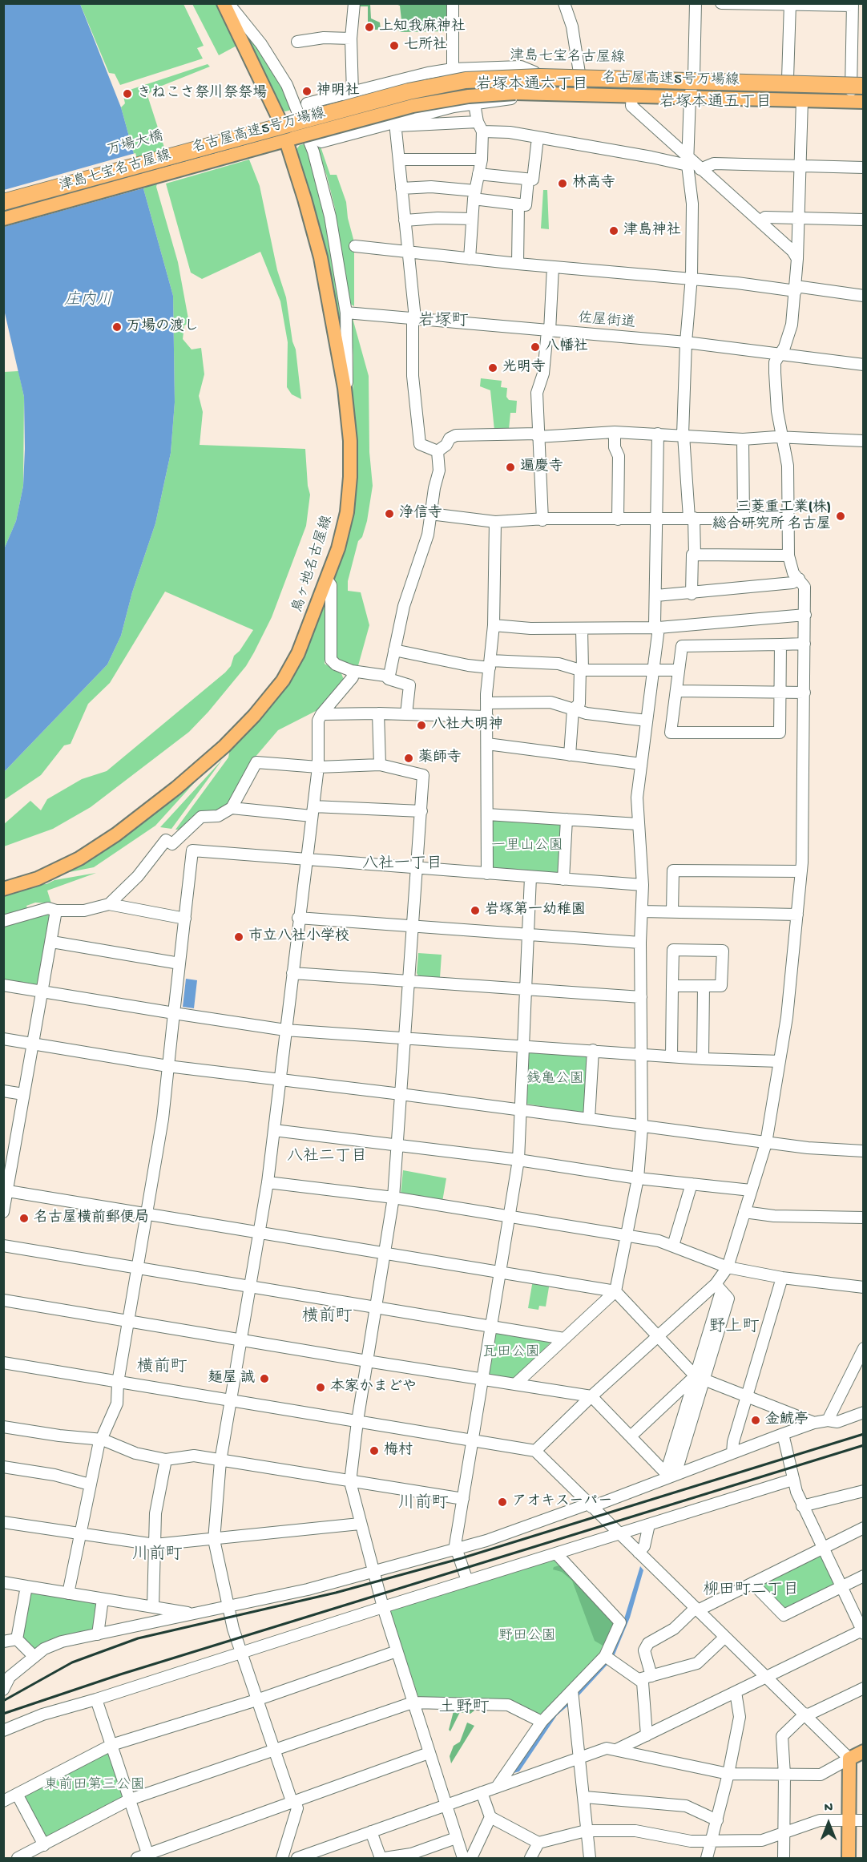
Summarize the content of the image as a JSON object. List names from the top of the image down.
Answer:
{
  "streets": {
    "highway": ["名古屋高速5号万場線"],
    "main road": ["津島七宝名古屋線", "万場大橋", "鳥ヶ地名古屋線"],
    "street": ["佐屋街道"]
  },
  "crossings": [
    ["津島七宝名古屋線", "名古屋高速5号万場線"],
    ["津島七宝名古屋線", "万場大橋"],
    ["津島七宝名古屋線", "鳥ヶ地名古屋線"],
    ["万場大橋", "鳥ヶ地名古屋線"]
  ],
  "districts": [
    "岩塚本通六丁目",
    "岩塚本通五丁目",
    "岩塚町",
    "八社一丁目",
    "八社二丁目",
    "横前町",
    "野上町",
    "横前町",
    "川前町",
    "川前町",
    "柳田町二丁目",
    "土野町"
  ],
  "water": ["庄内川"],
  "parks": [
    "一里山公園",
    "銭亀公園",
    "瓦田公園",
    "野田公園",
    "東前田第三公園"
  ],
  "places": [
    "上知我麻神社",
    "七所社",
    "神明社",
    "きねこさ祭川祭祭場",
    "林高寺",
    "津島神社",
    "万場の渡し",
    "八幡社",
    "光明寺",
    "遍慶寺",
    "浄信寺",
    "三菱重工業(株) 総合研究所 名古屋",
    "八社大明神",
    "薬師寺",
    "岩塚第一幼稚園",
    "市立八社小学校",
    "名古屋横前郵便局",
    "麺屋 誠",
    "本家かまどや",
    "金鯱亭",
    "梅村",
    "アオキスーパー"
  ],
  "north": "top"
}
